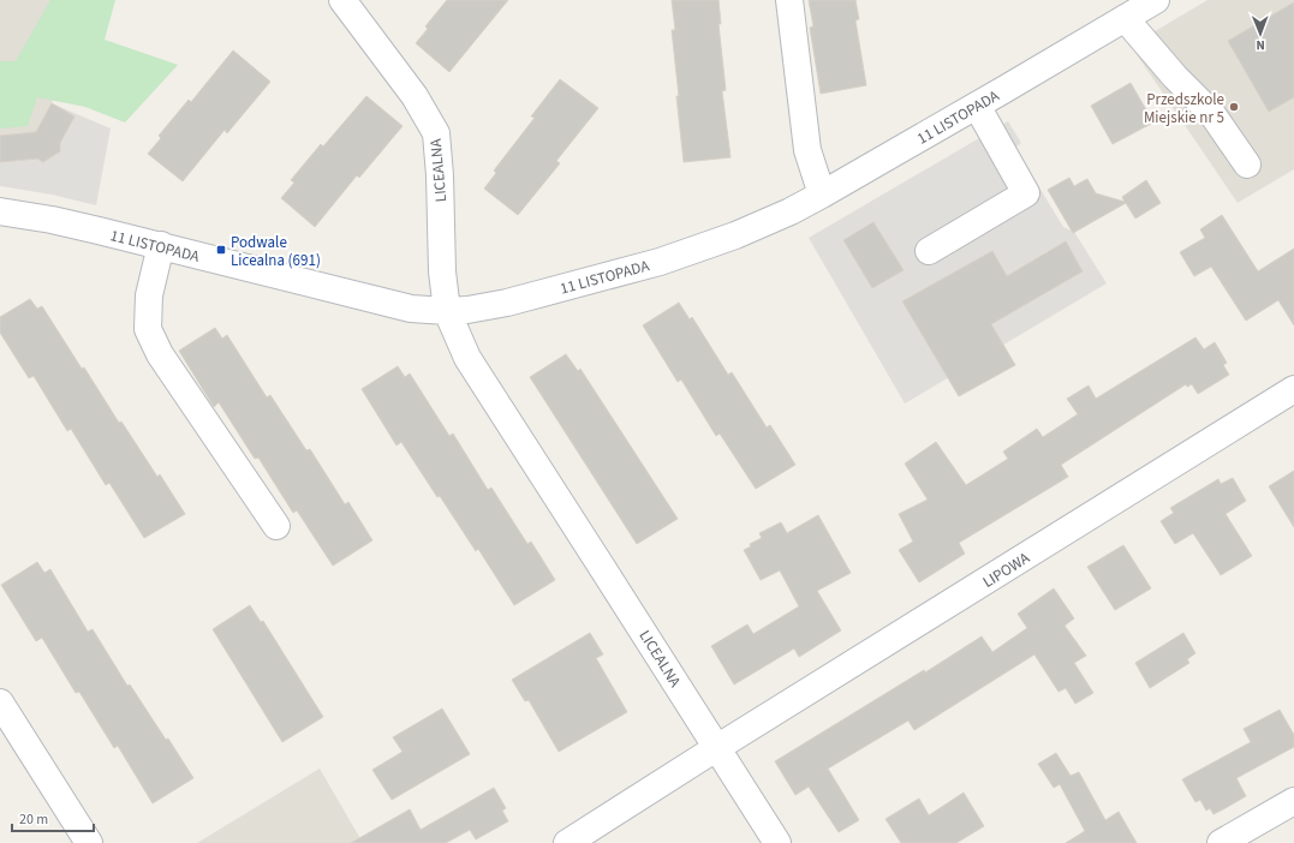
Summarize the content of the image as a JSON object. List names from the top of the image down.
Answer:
{
  "streets": {
    "street": ["11 LISTOPADA", "LICEALNA", "LIPOWA"]
  },
  "crossings": [
    ["11 LISTOPADA", "LICEALNA"],
    ["LICEALNA", "LIPOWA"]
  ],
  "places": {
    "other": ["Przedszkole Miejskie nr 5"],
    "transit": ["Podwale Licealna (691)"]
  },
  "scale_bar": "20 m",
  "north": "bottom"
}
